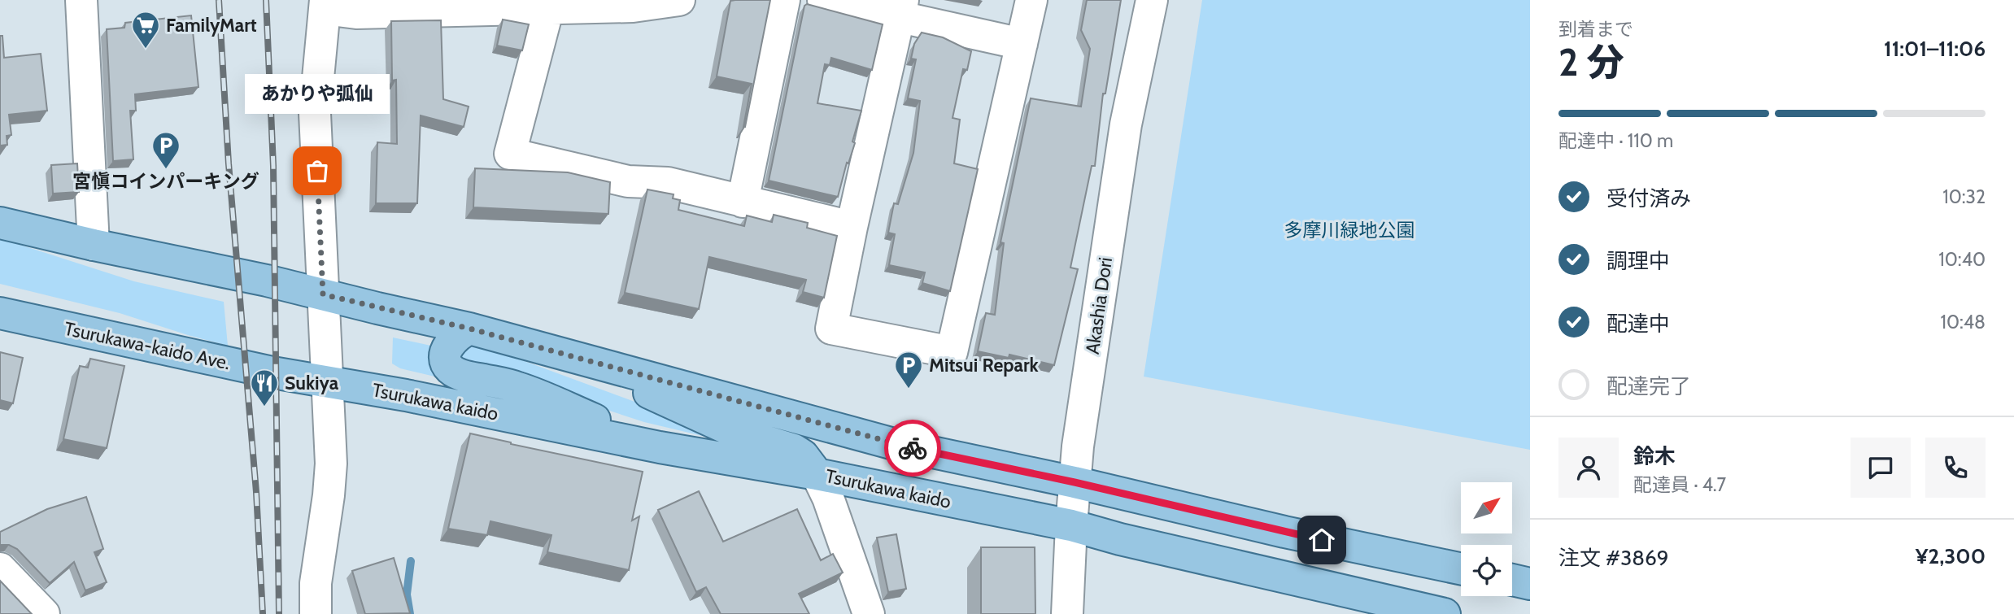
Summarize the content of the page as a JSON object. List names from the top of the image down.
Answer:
{
  "streets": {
    "main road": ["Tsurukawa-kaido Ave.", "Tsurukawa kaido"],
    "street": ["Akashia Dori"]
  },
  "crossings": [
    ["Akashia Dori", "Tsurukawa kaido"],
    ["Tsurukawa-kaido Ave.", "Tsurukawa kaido"]
  ],
  "parks": ["多摩川緑地公園"],
  "places": {
    "supermarket": ["FamilyMart"],
    "parking": ["宮愼コインパーキング", "Mitsui Repark"],
    "other": ["あかりや弧仙"],
    "restaurant": ["Sukiya"]
  },
  "north": "top right",
  "page": {
    "heading": ["2 分", "到着まで", "11:01–11:06"],
    "panel": [
      "鈴木",
      "配達員 · 4.7",
      "注文 #3869",
      "¥2,300"
    ],
    "bubble": "あかりや弧仙",
    "bar": "配達中 · 110 m",
    "list": [
      ["受付済み", "10:32"],
      ["調理中", "10:40"],
      ["配達中", "10:48"],
      "配達完了"
    ]
  }
}
